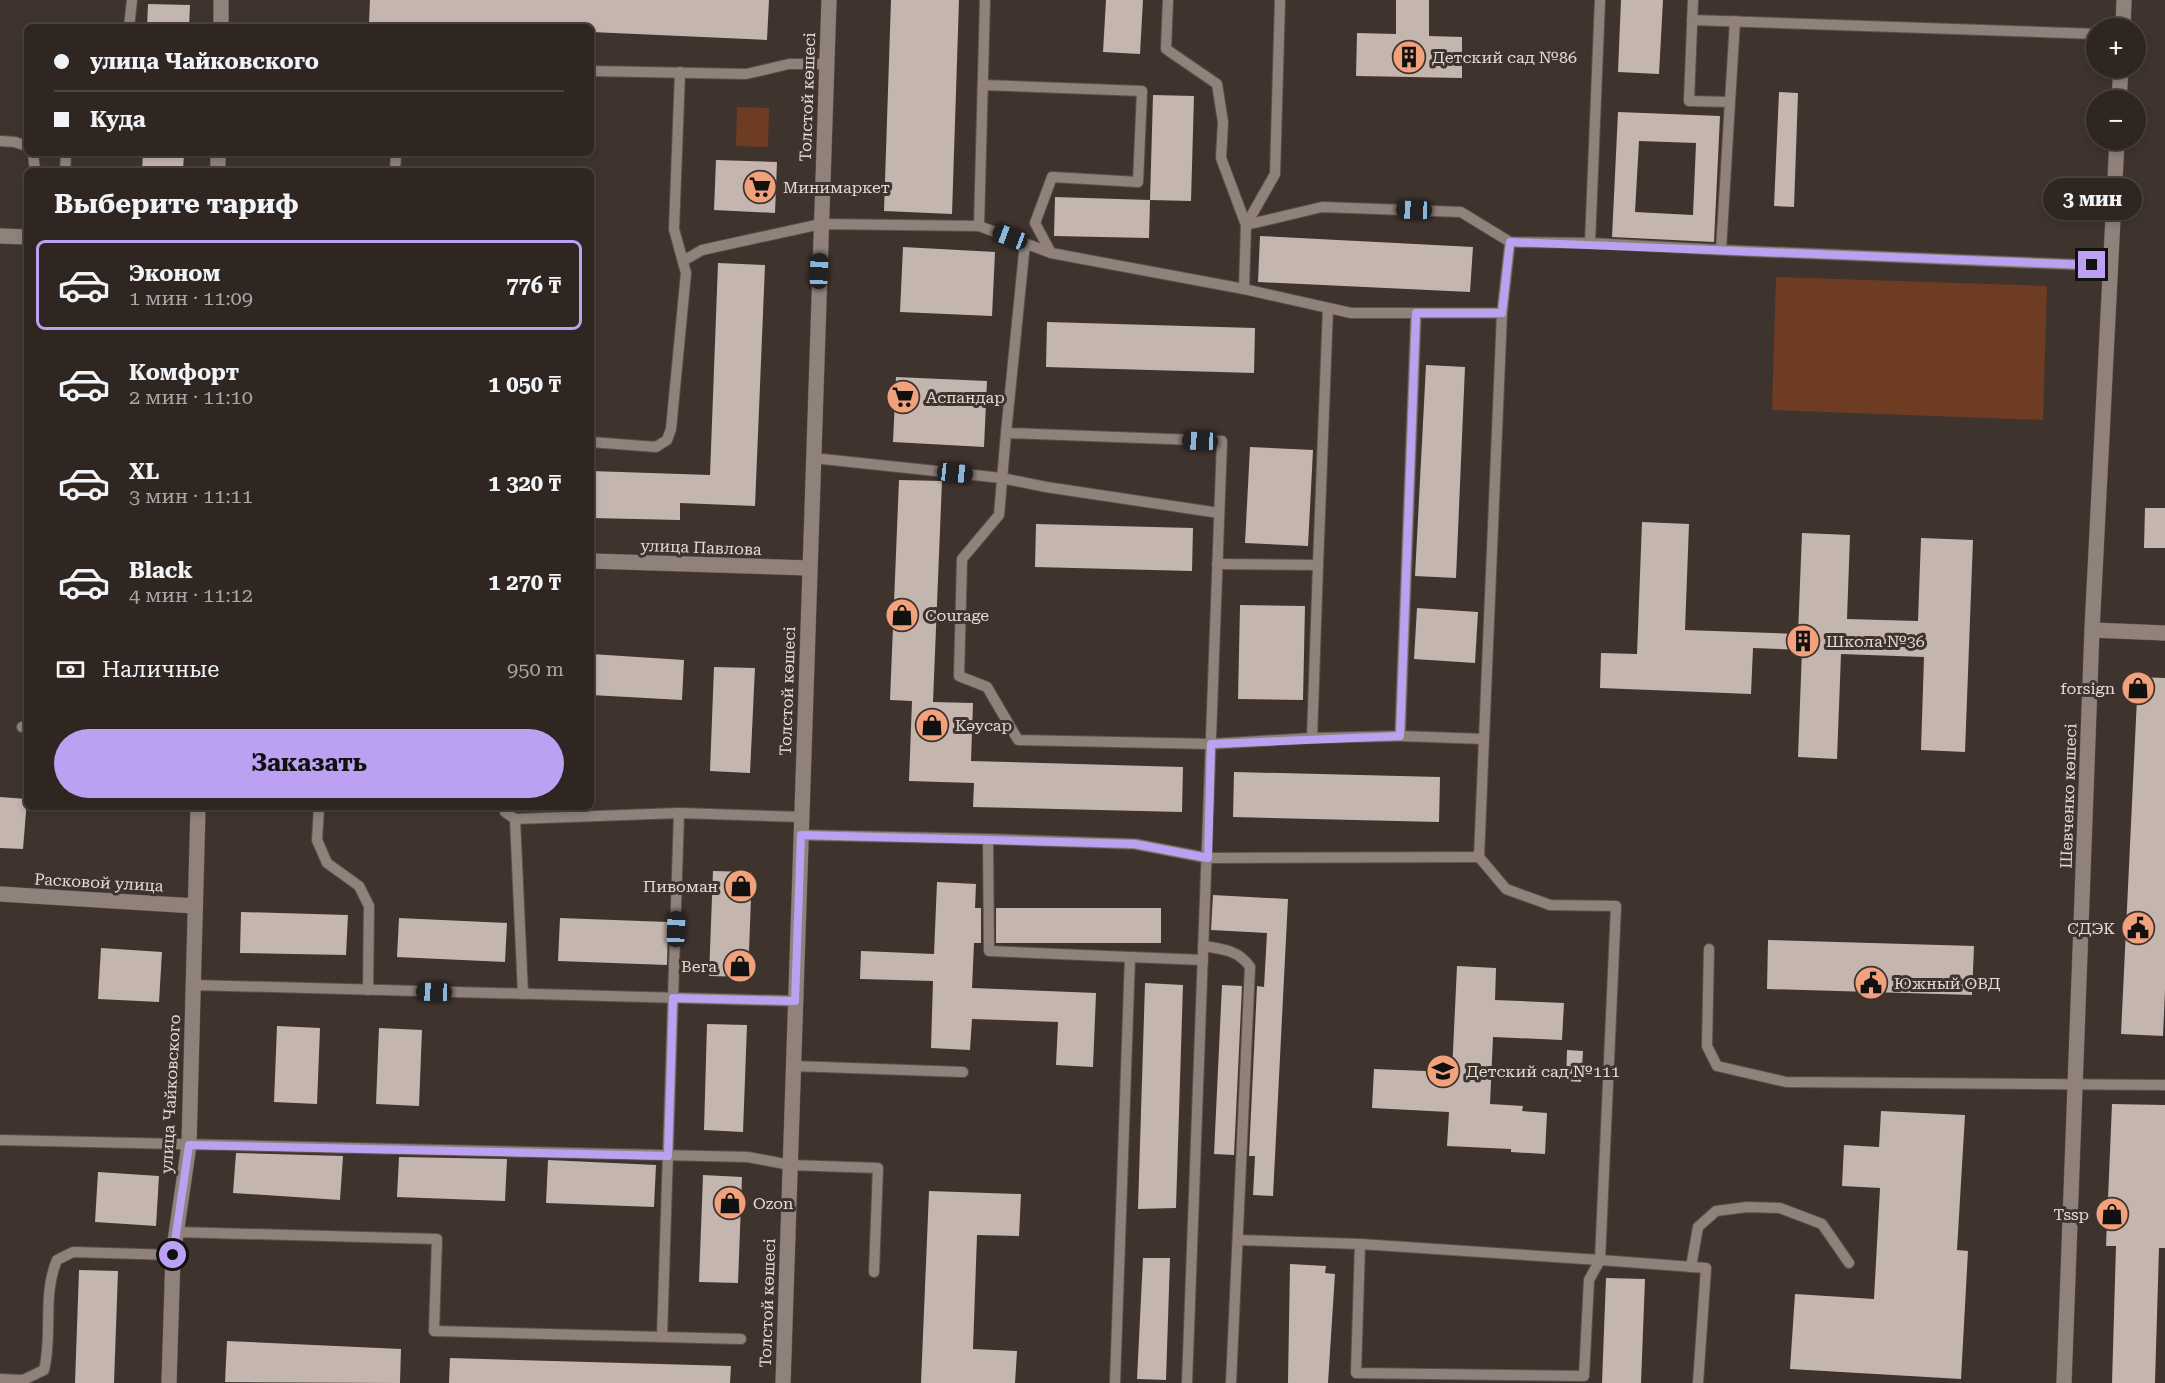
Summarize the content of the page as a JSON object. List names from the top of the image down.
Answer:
{
  "streets": {
    "street": [
      "Толстой көшесі",
      "улица Павлова",
      "Шевченко көшесі",
      "Расковой улица",
      "улица Чайковского"
    ]
  },
  "crossings": [
    ["Толстой көшесі", "улица Павлова"],
    ["Расковой улица", "улица Чайковского"]
  ],
  "places": {
    "building": ["Детский сад №86", "Школа №36"],
    "supermarket": ["Минимаркет", "Аспандар"],
    "shop": [
      "Courage",
      "forsign",
      "Кәусар",
      "Пивоман",
      "Вега",
      "Ozon",
      "Tssp"
    ],
    "public building": ["СДЭК", "Южный ОВД"],
    "school or university": ["Детский сад №111"]
  },
  "page": {
    "map_buttons": ["+", "−"],
    "banner": ["улица Чайковского", "Куда"],
    "heading": "Выберите тариф",
    "bubble": "3 мин",
    "list": [
      {
        "name": "Эконом",
        "note": "1 мин · 11:09",
        "value": "776 ₸"
      },
      {
        "name": "Комфорт",
        "note": "2 мин · 11:10",
        "value": "1 050 ₸"
      },
      {
        "name": "XL",
        "note": "3 мин · 11:11",
        "value": "1 320 ₸"
      },
      {
        "name": "Black",
        "note": "4 мин · 11:12",
        "value": "1 270 ₸"
      }
    ],
    "pay": ["Наличные", "950 m"],
    "buttons": "Заказать"
  }
}
